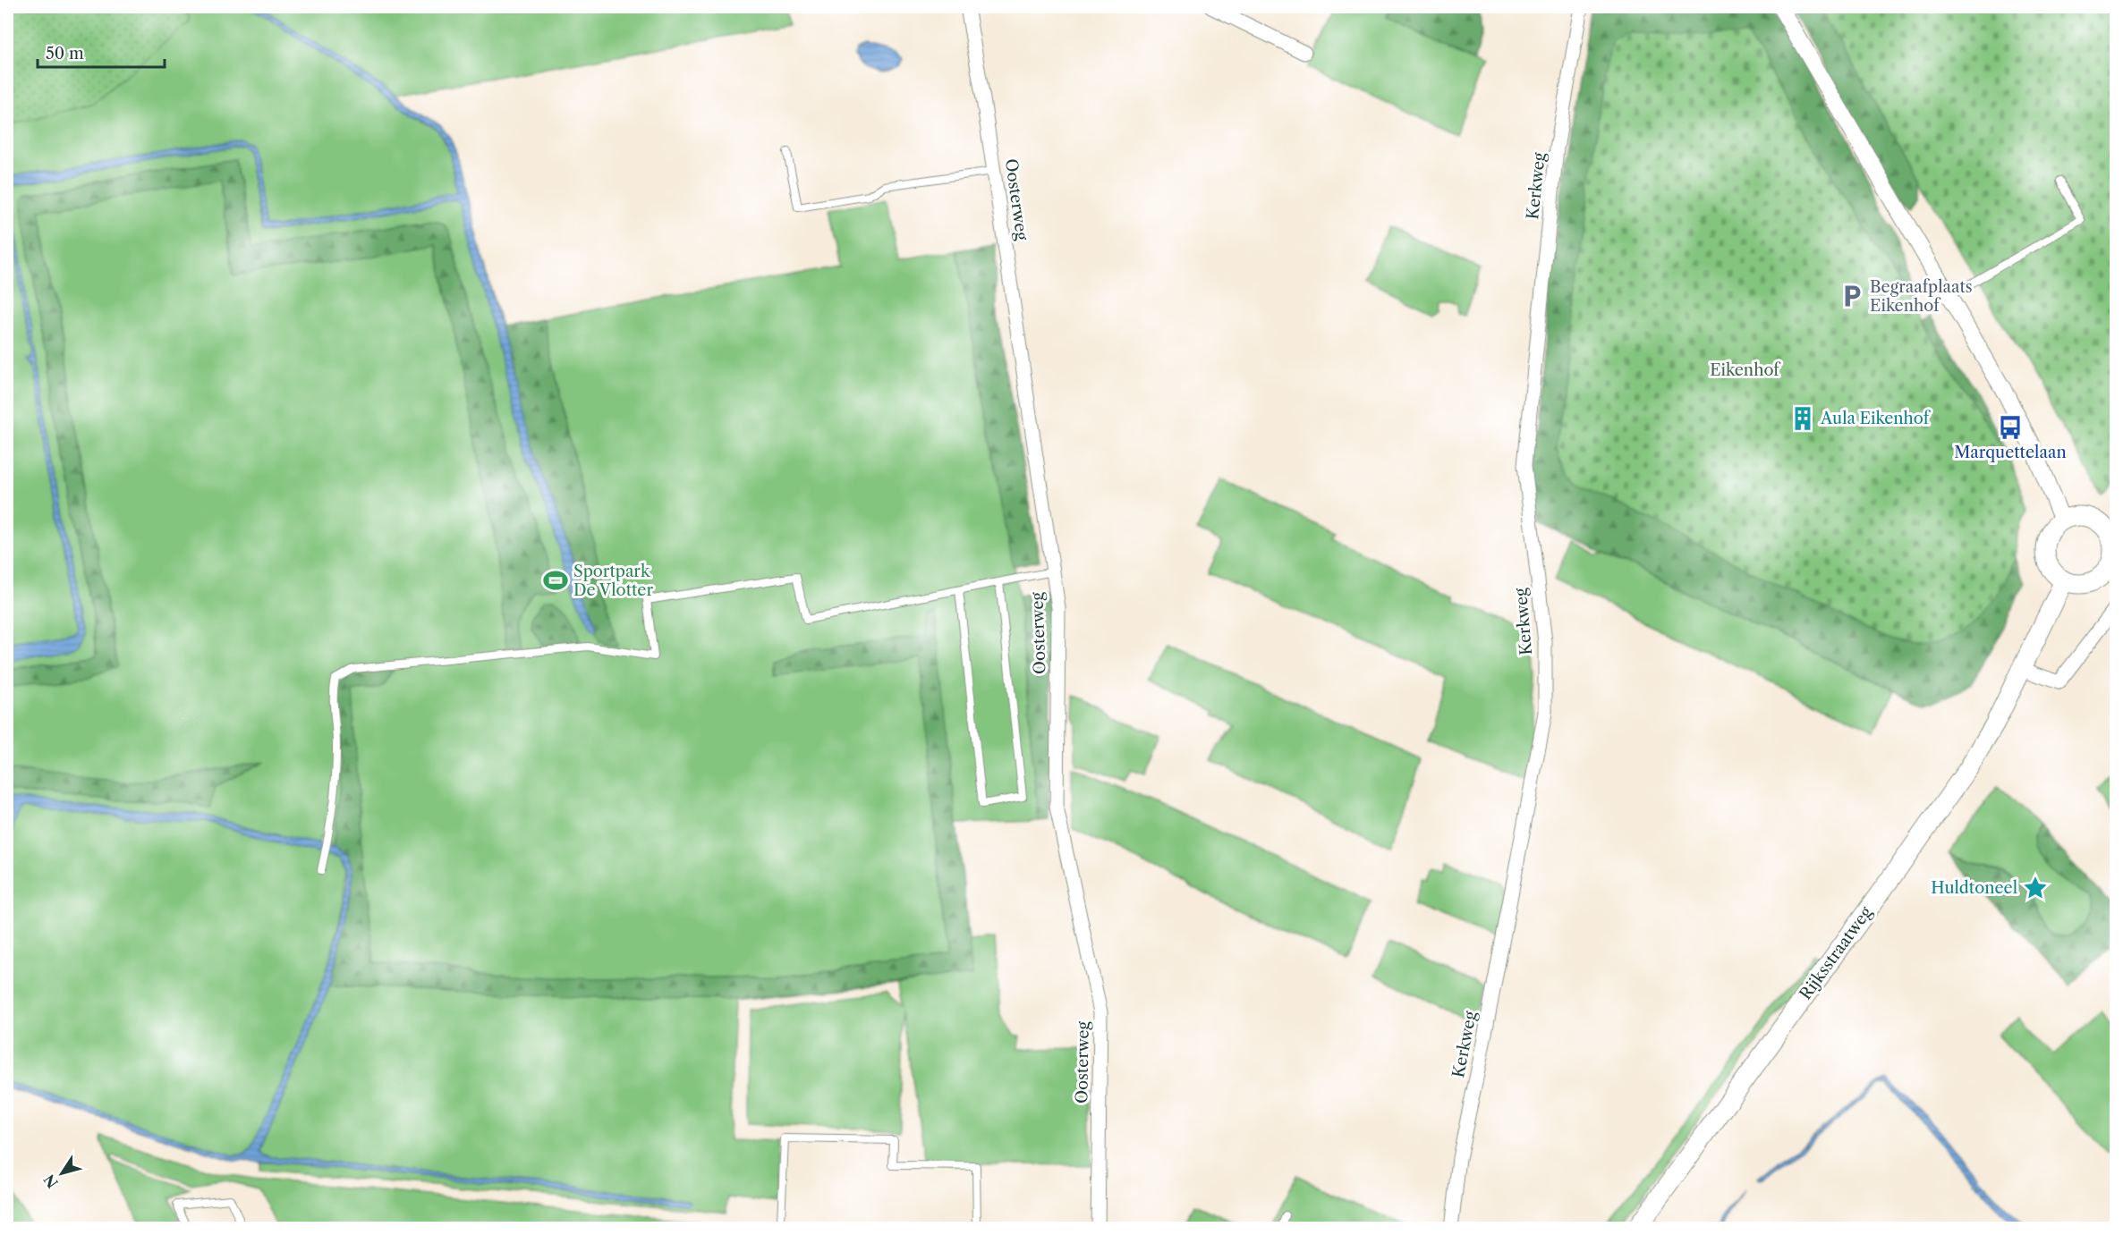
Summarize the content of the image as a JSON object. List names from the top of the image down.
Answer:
{
  "streets": {
    "main road": ["Rijksstraatweg"],
    "street": ["Kerkweg", "Oosterweg"]
  },
  "parks": ["Eikenhof"],
  "places": {
    "parking": ["Begraafplaats Eikenhof"],
    "building": ["Aula Eikenhof"],
    "bus stop": ["Marquettelaan"],
    "sports": ["Sportpark De Vlotter"],
    "place": ["Huldtoneel"]
  },
  "scale_bar": "50 m",
  "north": "bottom left"
}
